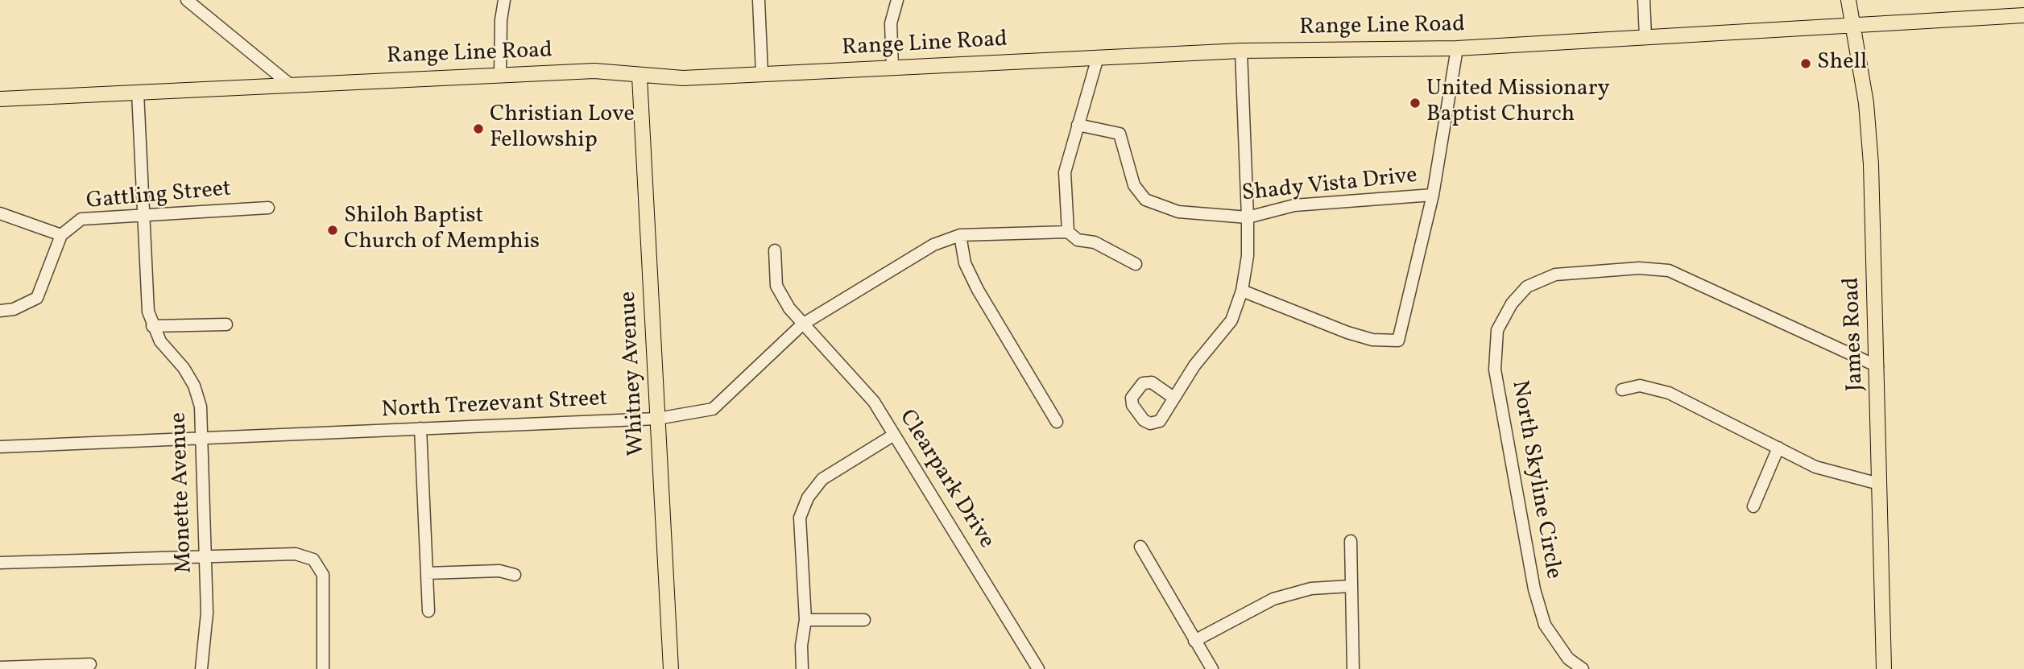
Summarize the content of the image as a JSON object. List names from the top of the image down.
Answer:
{
  "streets": {
    "main road": ["Range Line Road", "James Road", "Whitney Avenue"],
    "street": [
      "Shady Vista Drive",
      "Gattling Street",
      "North Trezevant Street",
      "Clearpark Drive",
      "North Skyline Circle",
      "Monette Avenue"
    ]
  },
  "crossings": [
    ["Range Line Road", "James Road"],
    ["Range Line Road", "Whitney Avenue"],
    ["Range Line Road", "Monette Avenue"],
    ["Gattling Street", "Monette Avenue"],
    ["James Road", "North Skyline Circle"],
    ["Whitney Avenue", "North Trezevant Street"],
    ["North Trezevant Street", "Clearpark Drive"],
    ["North Trezevant Street", "Monette Avenue"]
  ],
  "places": [
    "Shell",
    "United Missionary Baptist Church",
    "Christian Love Fellowship",
    "Shiloh Baptist Church of Memphis"
  ]
}
